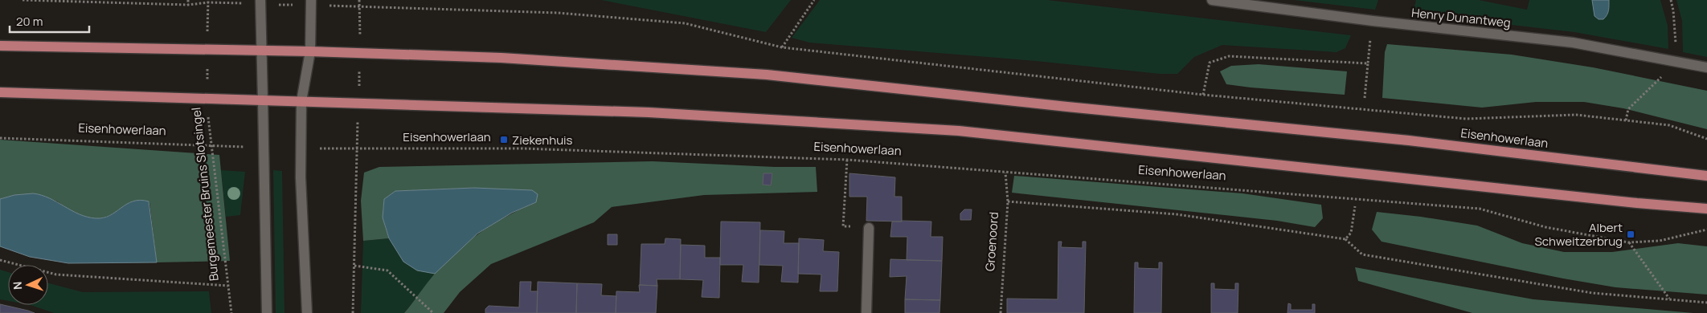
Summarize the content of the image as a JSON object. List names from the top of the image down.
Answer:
{
  "streets": {
    "main road": ["Eisenhowerlaan"],
    "street": ["Henry Dunantweg"],
    "path": ["Burgemeester Bruins Slotsingel", "Groenoord"]
  },
  "crossings": [
    ["Eisenhowerlaan", "Burgemeester Bruins Slotsingel"],
    ["Eisenhowerlaan", "Groenoord"]
  ],
  "places": {
    "transit": ["Ziekenhuis", "Albert Schweitzerbrug"]
  },
  "scale_bar": "20 m",
  "north": "left"
}
